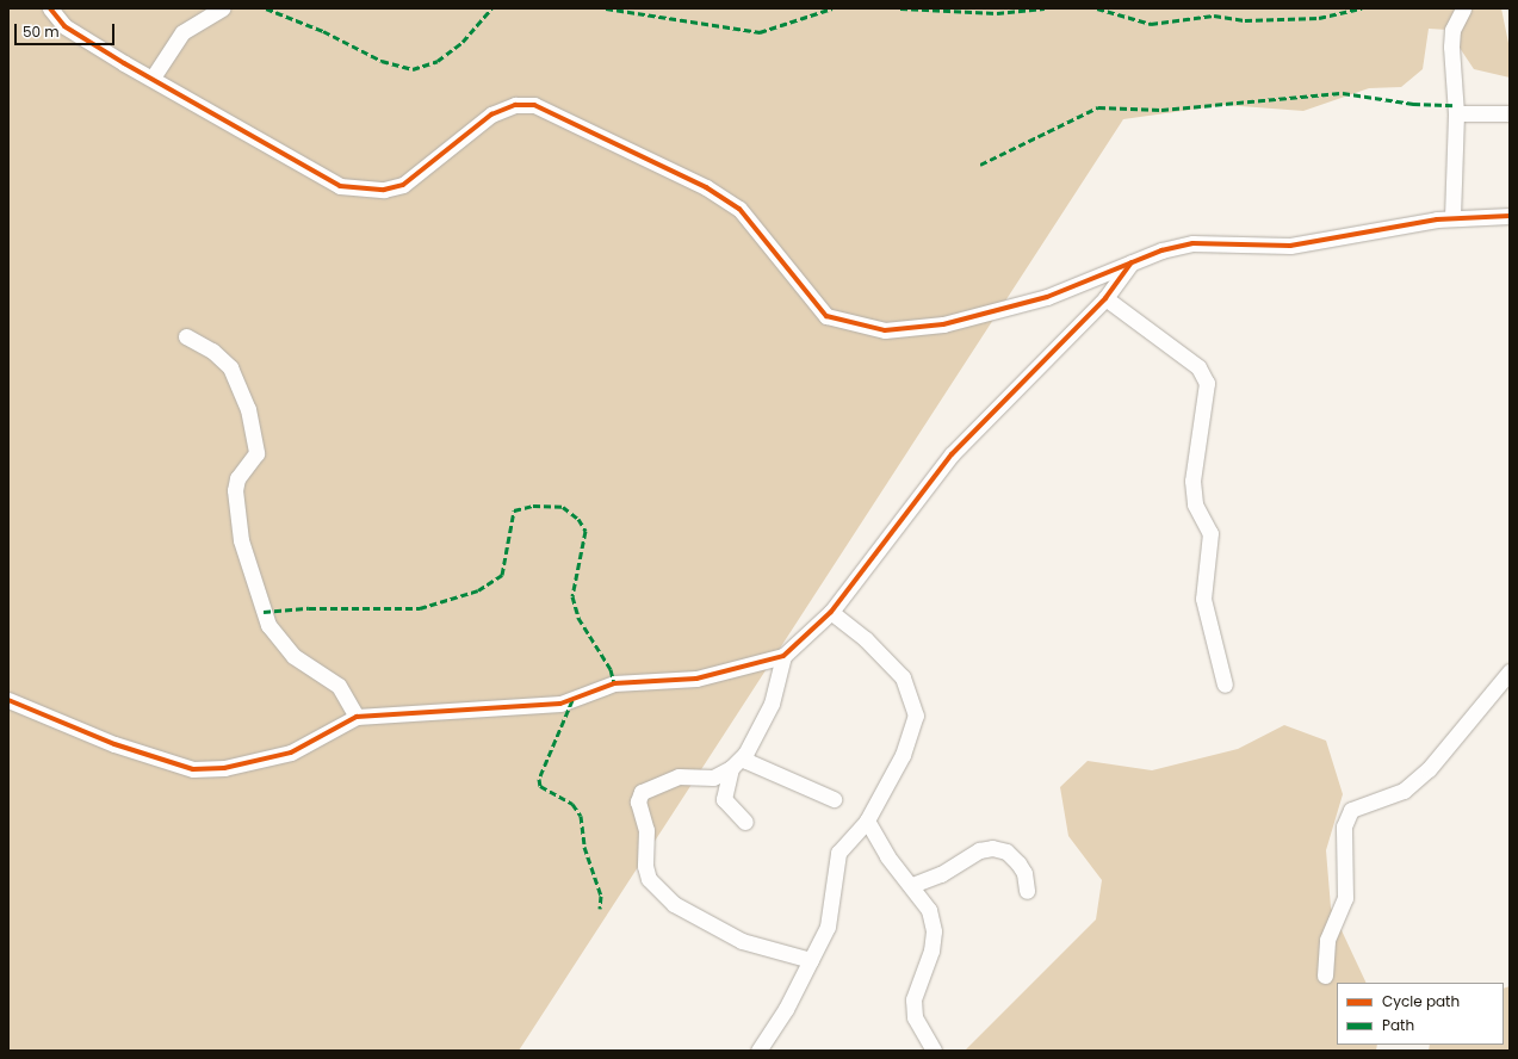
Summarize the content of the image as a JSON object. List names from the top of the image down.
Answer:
{
  "legend": ["Cycle path", "Path"],
  "scale_bar": "50 m"
}
